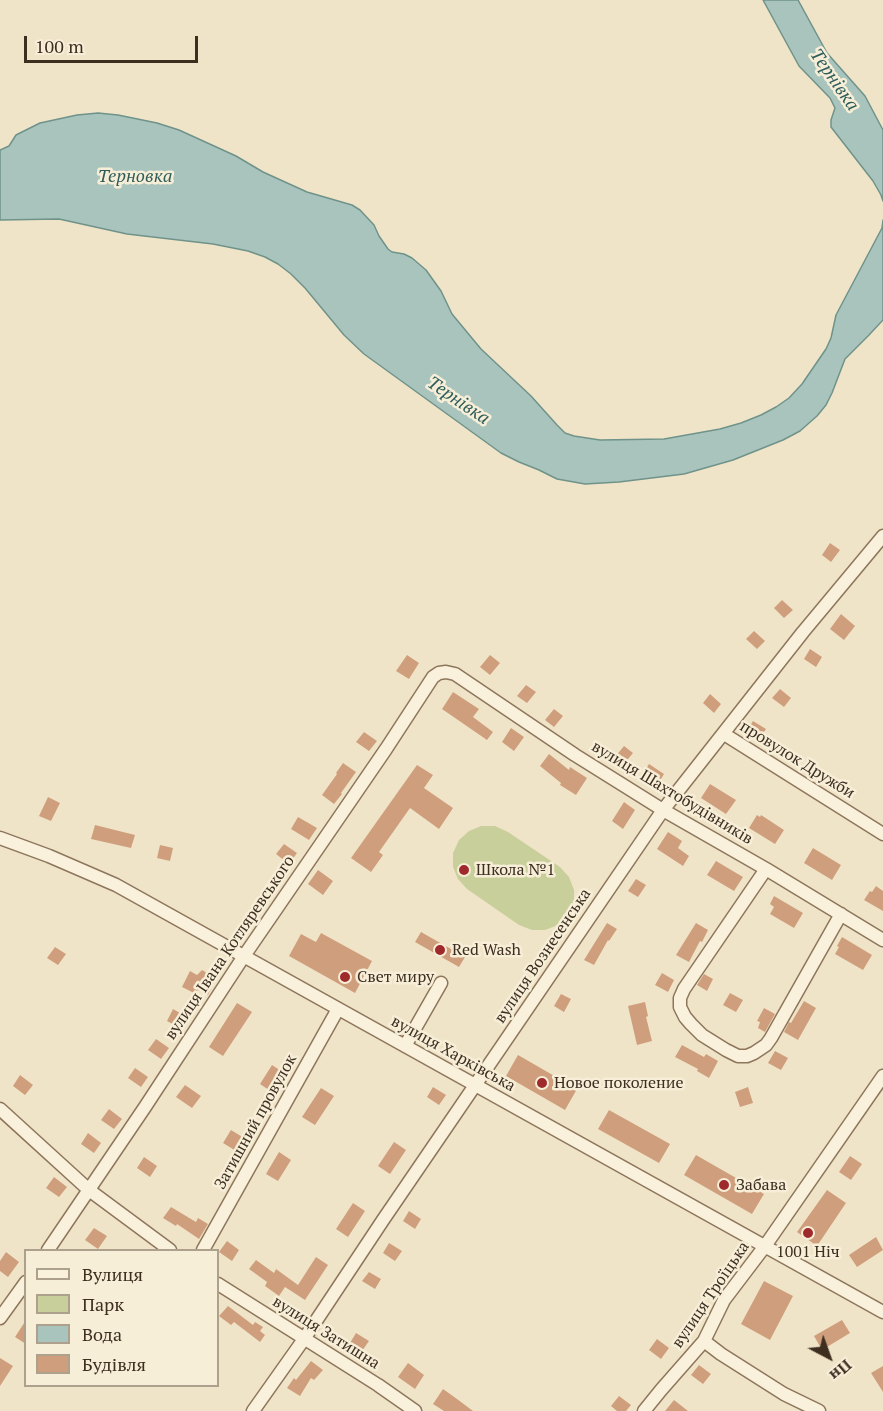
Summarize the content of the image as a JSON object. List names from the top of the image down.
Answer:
{
  "streets": {
    "street": [
      "провулок Дружби",
      "вулиця Шахтобудівників",
      "вулиця Івана Котляревського",
      "вулиця Вознесенська",
      "вулиця Харківська",
      "Затишний провулок",
      "вулиця Троїцька",
      "вулиця Затишна"
    ]
  },
  "crossings": [
    ["провулок Дружби", "вулиця Вознесенська"],
    ["вулиця Шахтобудівників", "вулиця Івана Котляревського"],
    ["вулиця Шахтобудівників", "вулиця Вознесенська"],
    ["вулиця Івана Котляревського", "вулиця Харківська"],
    ["вулиця Вознесенська", "вулиця Харківська"],
    ["вулиця Вознесенська", "вулиця Затишна"],
    ["вулиця Харківська", "Затишний провулок"],
    ["вулиця Харківська", "вулиця Троїцька"]
  ],
  "water": ["Тернівка", "Терновка"],
  "places": [
    "Школа №1",
    "Red Wash",
    "Свет миру",
    "Новое поколение",
    "Забава",
    "1001 Ніч"
  ],
  "legend": [
    "Вулиця",
    "Парк",
    "Вода",
    "Будівля"
  ],
  "scale_bar": "100 m",
  "north": "bottom right"
}
